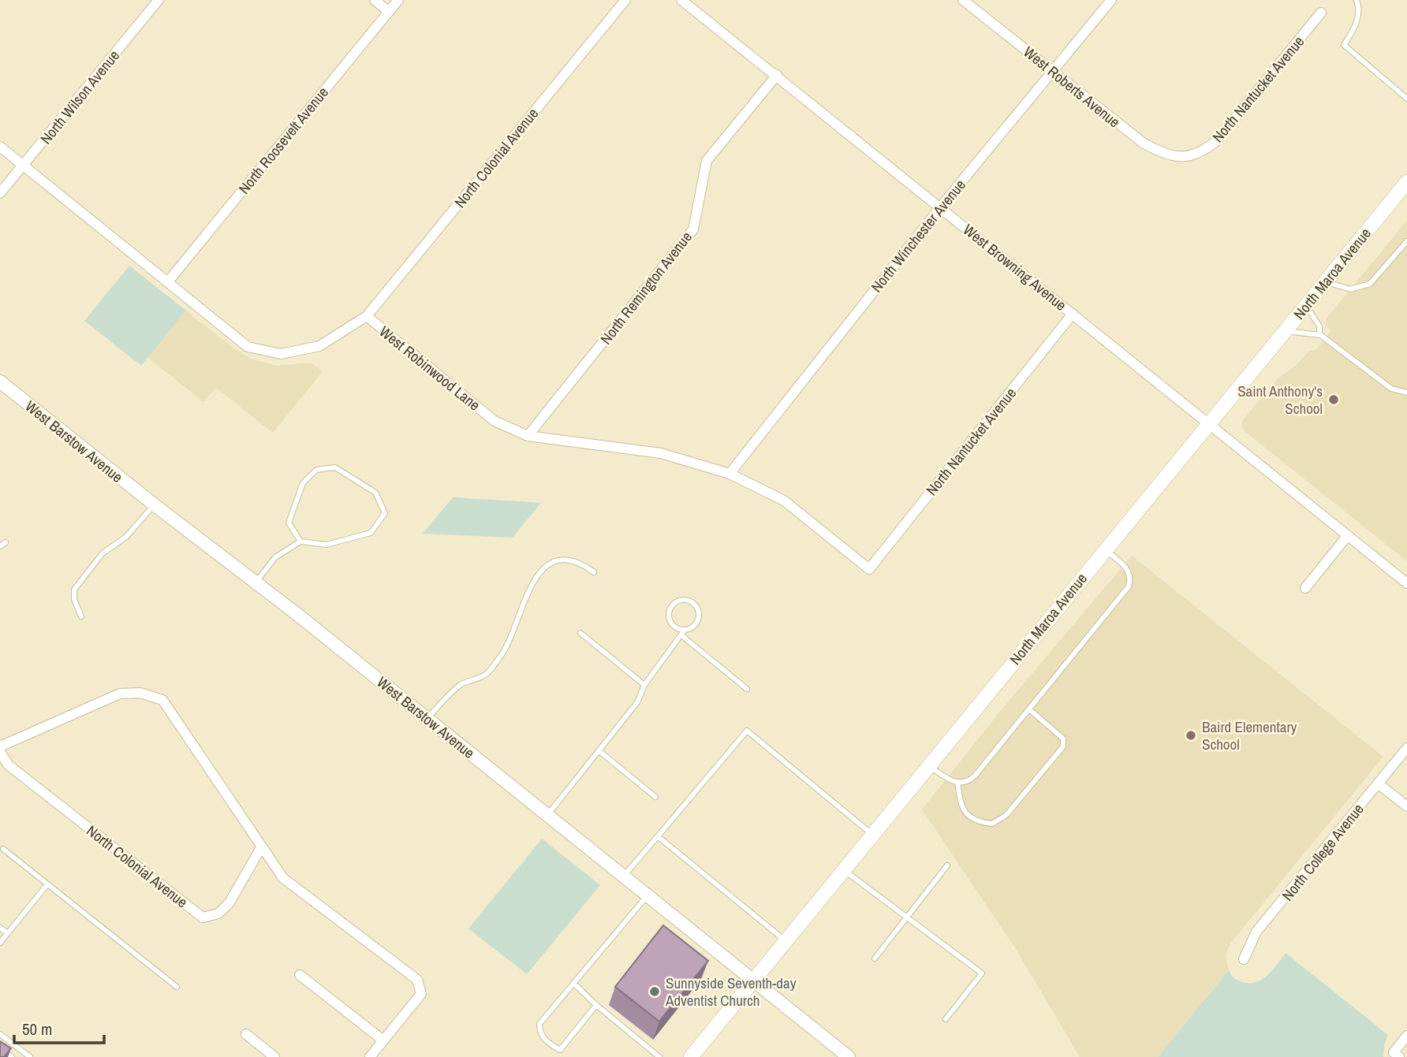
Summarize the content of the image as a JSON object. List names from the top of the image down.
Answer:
{
  "streets": {
    "main road": ["North Maroa Avenue"],
    "street": [
      "West Roberts Avenue",
      "North Nantucket Avenue",
      "North Wilson Avenue",
      "North Roosevelt Avenue",
      "North Colonial Avenue",
      "North Winchester Avenue",
      "West Browning Avenue",
      "North Remington Avenue",
      "West Robinwood Lane",
      "West Barstow Avenue",
      "North College Avenue"
    ]
  },
  "crossings": [
    ["West Roberts Avenue", "North Nantucket Avenue"],
    ["West Roberts Avenue", "North Winchester Avenue"],
    ["North Nantucket Avenue", "West Browning Avenue"],
    ["North Nantucket Avenue", "West Robinwood Lane"],
    ["North Wilson Avenue", "West Robinwood Lane"],
    ["North Roosevelt Avenue", "West Robinwood Lane"],
    ["North Colonial Avenue", "West Robinwood Lane"],
    ["North Winchester Avenue", "West Browning Avenue"],
    ["North Winchester Avenue", "West Robinwood Lane"],
    ["West Browning Avenue", "North Maroa Avenue"],
    ["West Browning Avenue", "North Remington Avenue"],
    ["North Maroa Avenue", "West Barstow Avenue"],
    ["North Remington Avenue", "West Robinwood Lane"]
  ],
  "places": ["Saint Anthony's School", "Baird Elementary School", "Sunnyside Seventh-day Adventist Church"],
  "scale_bar": "50 m"
}
